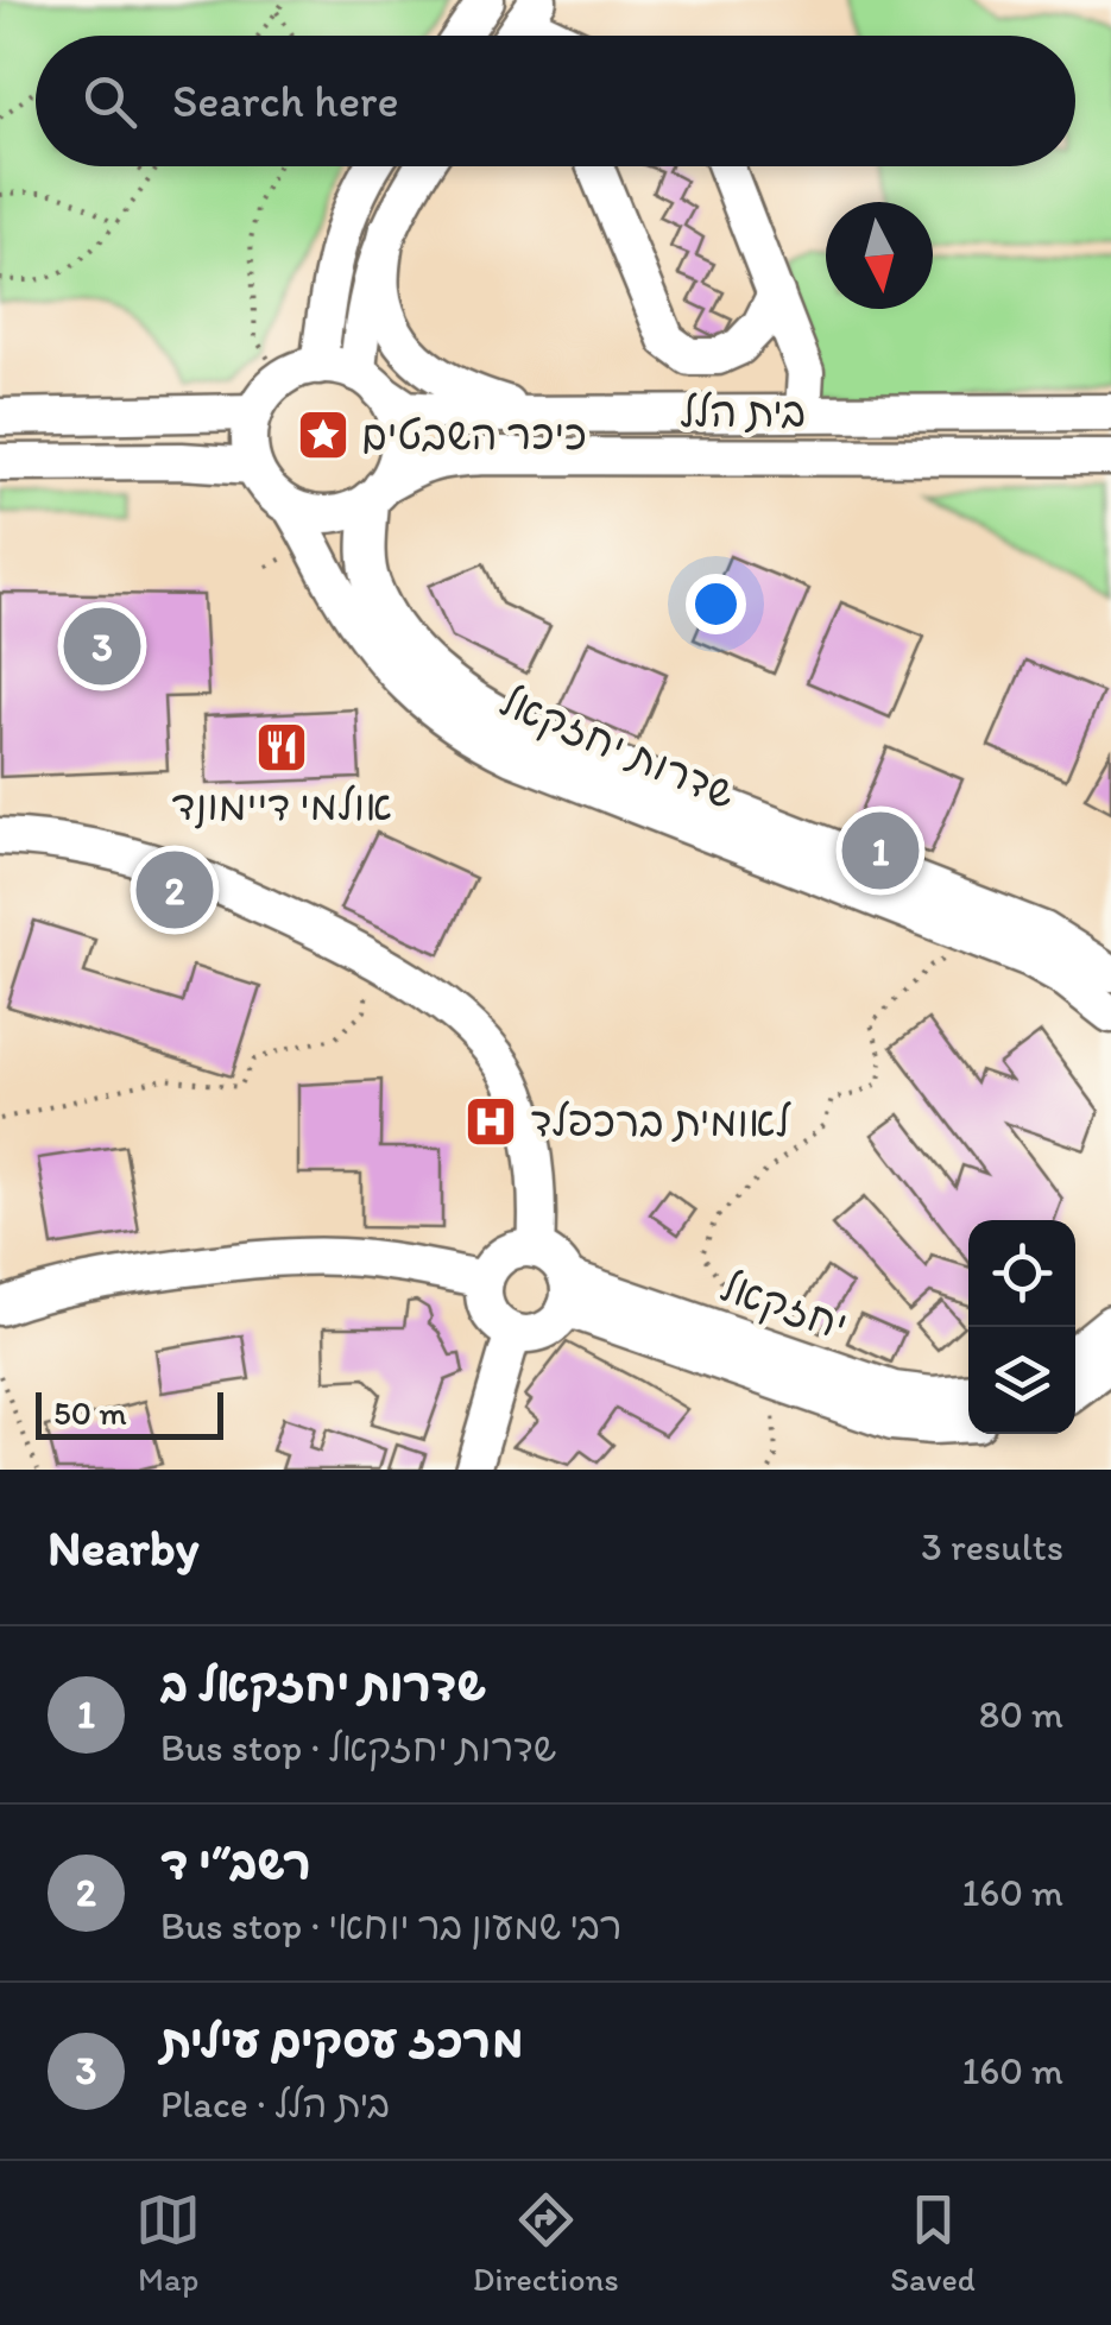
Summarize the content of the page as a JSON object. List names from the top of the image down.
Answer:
{
  "streets": {
    "street": ["בית הלל", "שדרות יחזקאל", "יחזקאל"]
  },
  "crossings": [
    ["בית הלל", "שדרות יחזקאל"]
  ],
  "places": {
    "place": ["כיכר השבטים"],
    "restaurant": ["אולמי דיימונד"],
    "hospital": ["לאומית ברכפלד"]
  },
  "scale_bar": "50 m",
  "north": "bottom",
  "page": {
    "search": "Search here",
    "pins": ["3", "1", "2"],
    "scale": "50 m",
    "heading": ["Nearby", "3 results"],
    "list": [
      {
        "mark": "1",
        "name": "שדרות יחזקאל ב",
        "note": "Bus stop · שדרות יחזקאל",
        "value": "80 m"
      },
      {
        "mark": "2",
        "name": "רשב״י ד",
        "note": "Bus stop · רבי שמעון בר יוחאי",
        "value": "160 m"
      },
      {
        "mark": "3",
        "name": "מרכז עסקים עילית",
        "note": "Place · בית הלל",
        "value": "160 m"
      }
    ],
    "nav": ["Map", "Directions", "Saved"]
  }
}
